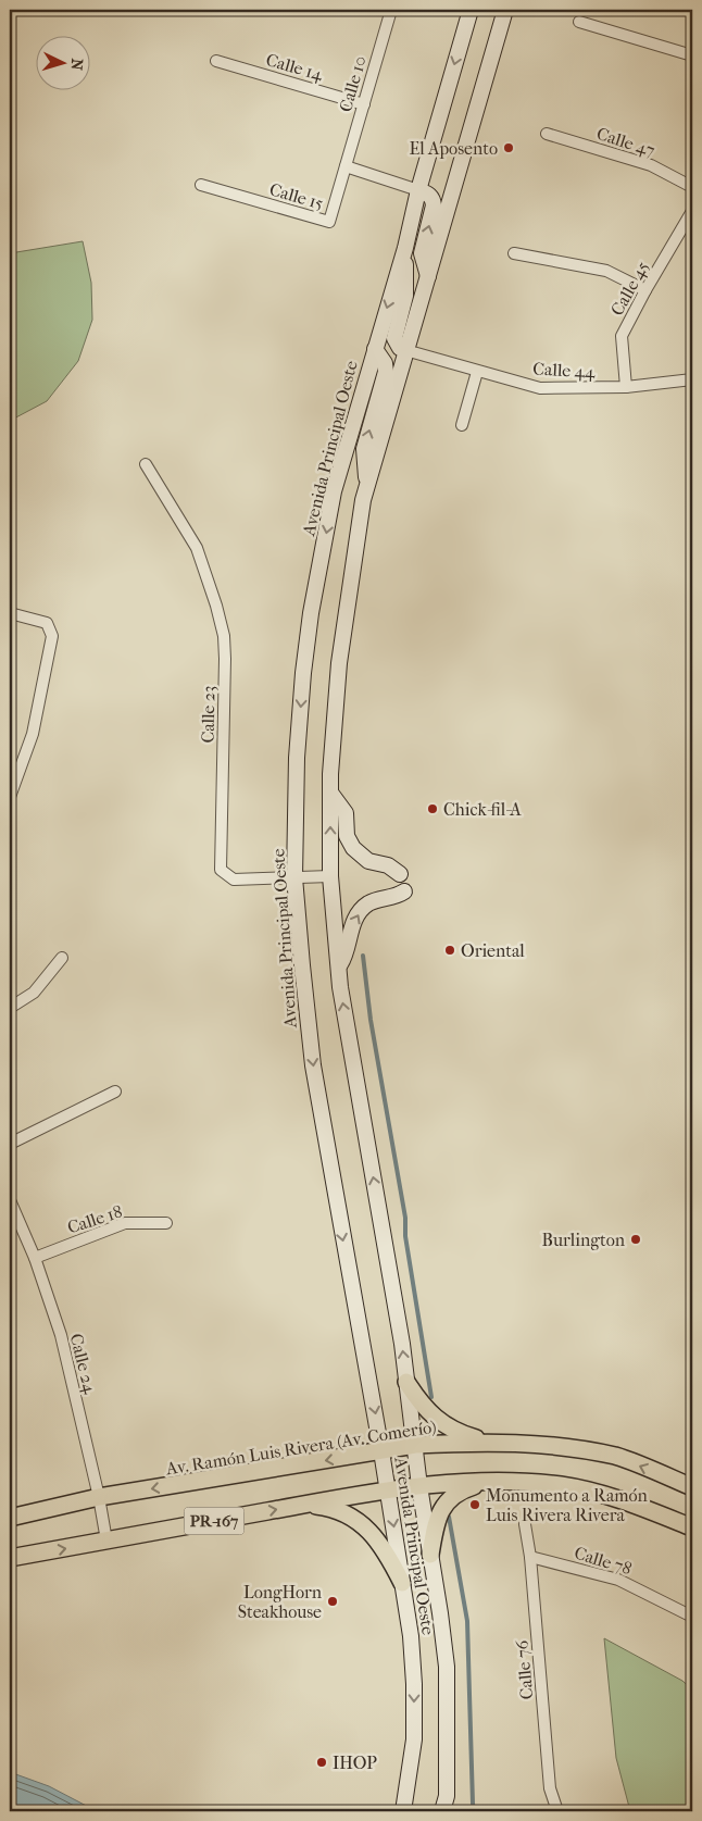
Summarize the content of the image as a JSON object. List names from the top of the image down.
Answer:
{
  "streets": {
    "main road": ["Avenida Principal Oeste", "Av. Ramón Luis Rivera (Av. Comerío)", "PR-167"],
    "street": [
      "Calle 14",
      "Calle 10",
      "Calle 47",
      "Calle 15",
      "Calle 45",
      "Calle 44",
      "Calle 23",
      "Calle 18",
      "Calle 24",
      "Calle 78",
      "Calle 76"
    ]
  },
  "crossings": [
    ["Calle 14", "Calle 10"],
    ["Calle 10", "Calle 15"],
    ["Calle 45", "Calle 44"],
    ["Calle 44", "Avenida Principal Oeste"],
    ["Avenida Principal Oeste", "Calle 23"],
    ["Avenida Principal Oeste", "Av. Ramón Luis Rivera (Av. Comerío)"],
    ["Avenida Principal Oeste", "PR-167"],
    ["Calle 18", "Calle 24"],
    ["Calle 24", "Av. Ramón Luis Rivera (Av. Comerío)"],
    ["Calle 24", "PR-167"],
    ["Calle 78", "Calle 76"]
  ],
  "places": [
    "El Aposento",
    "Chick-fil-A",
    "Oriental",
    "Burlington",
    "Monumento a Ramón Luis Rivera Rivera",
    "LongHorn Steakhouse",
    "IHOP"
  ],
  "north": "right"
}
